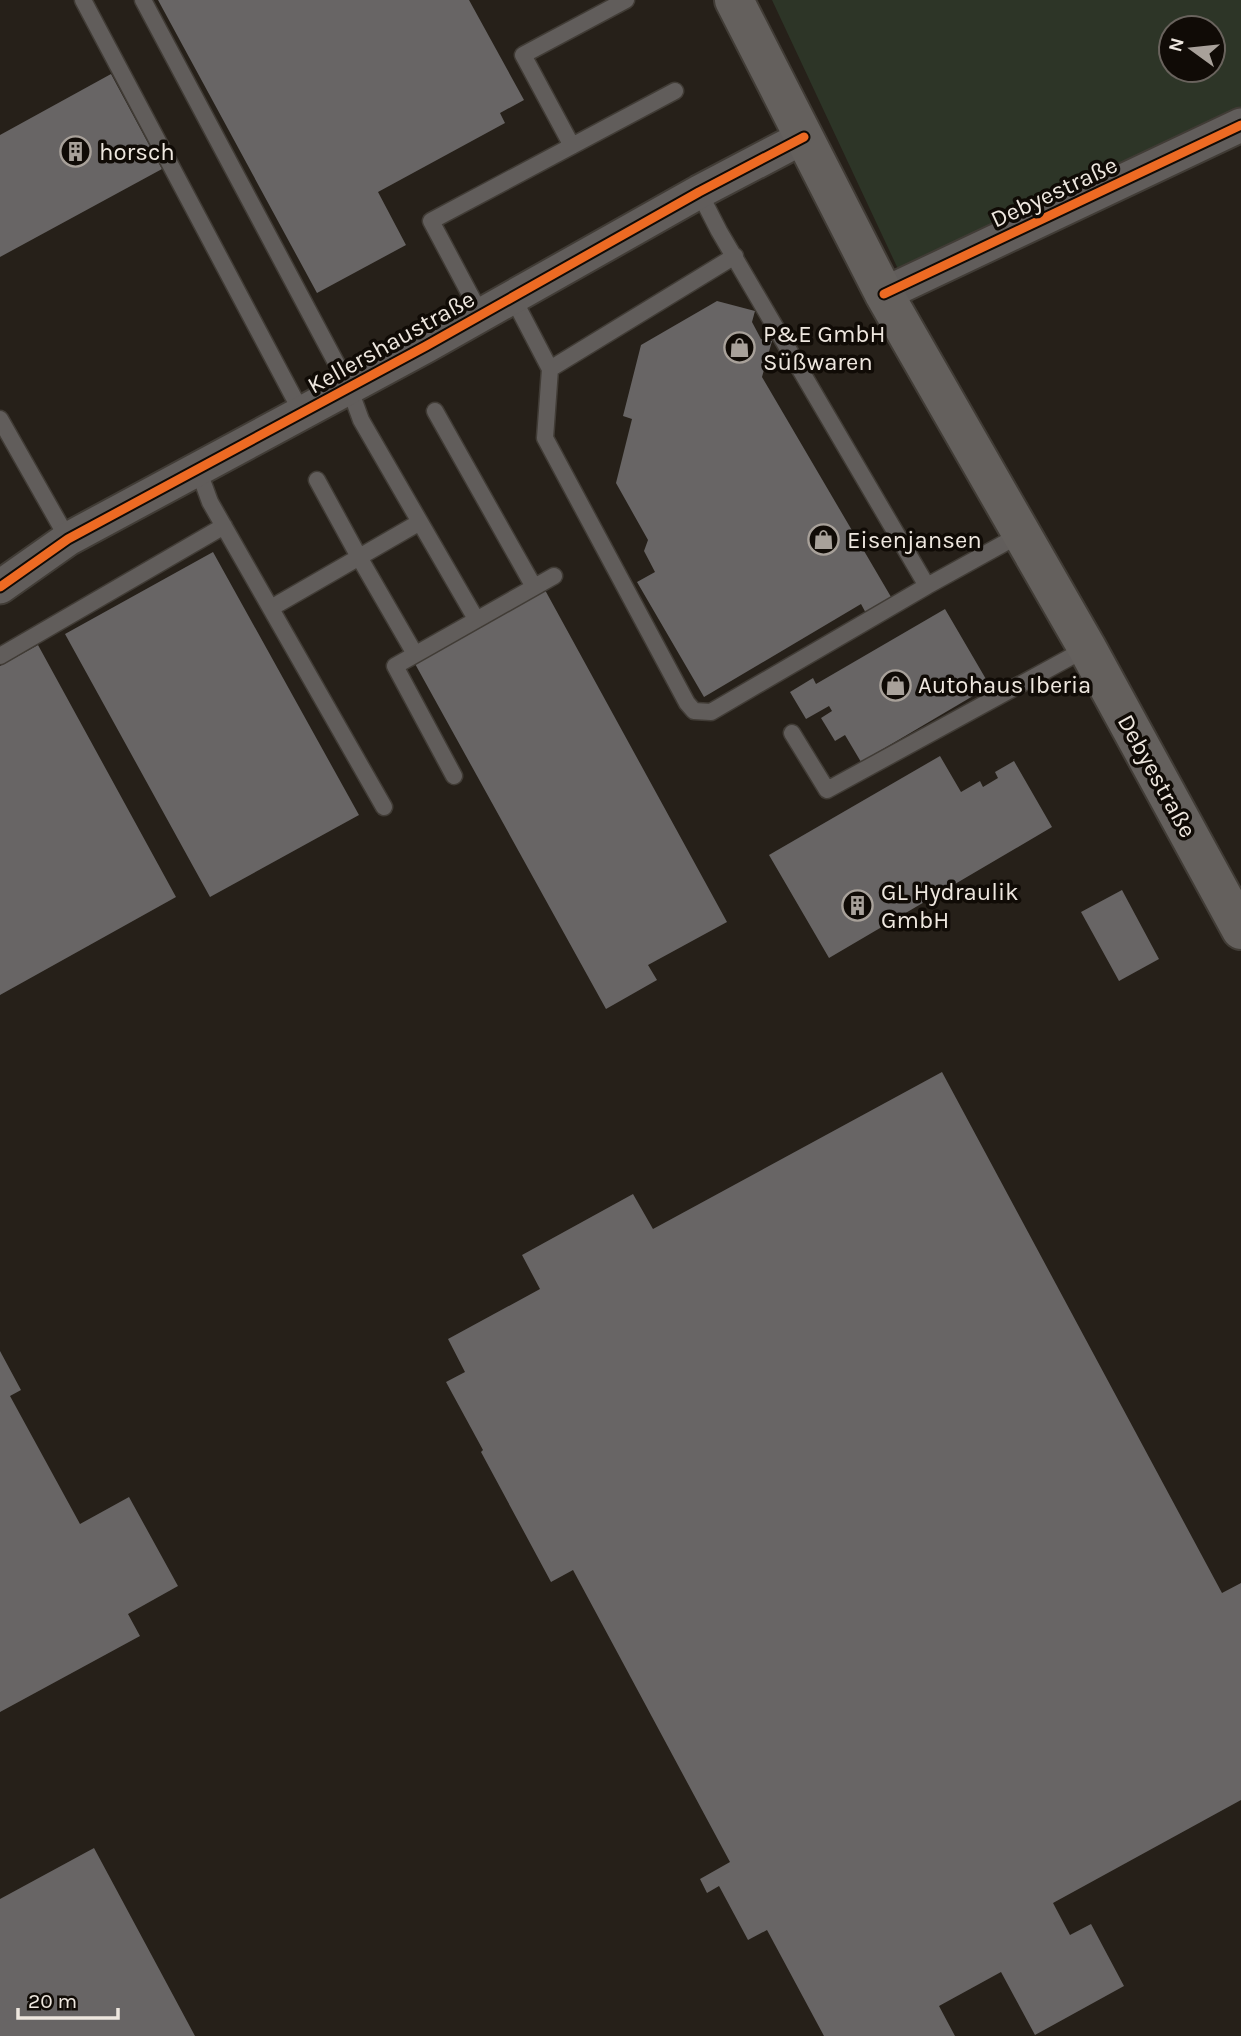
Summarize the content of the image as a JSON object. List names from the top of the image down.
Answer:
{
  "streets": {
    "main road": ["Debyestraße"],
    "street": ["Kellershaustraße"]
  },
  "crossings": [
    ["Debyestraße", "Kellershaustraße"]
  ],
  "places": {
    "building": ["horsch", "GL Hydraulik GmbH"],
    "shop": ["P&E GmbH Süßwaren", "Eisenjansen", "Autohaus Iberia"]
  },
  "scale_bar": "20 m",
  "north": "left"
}
